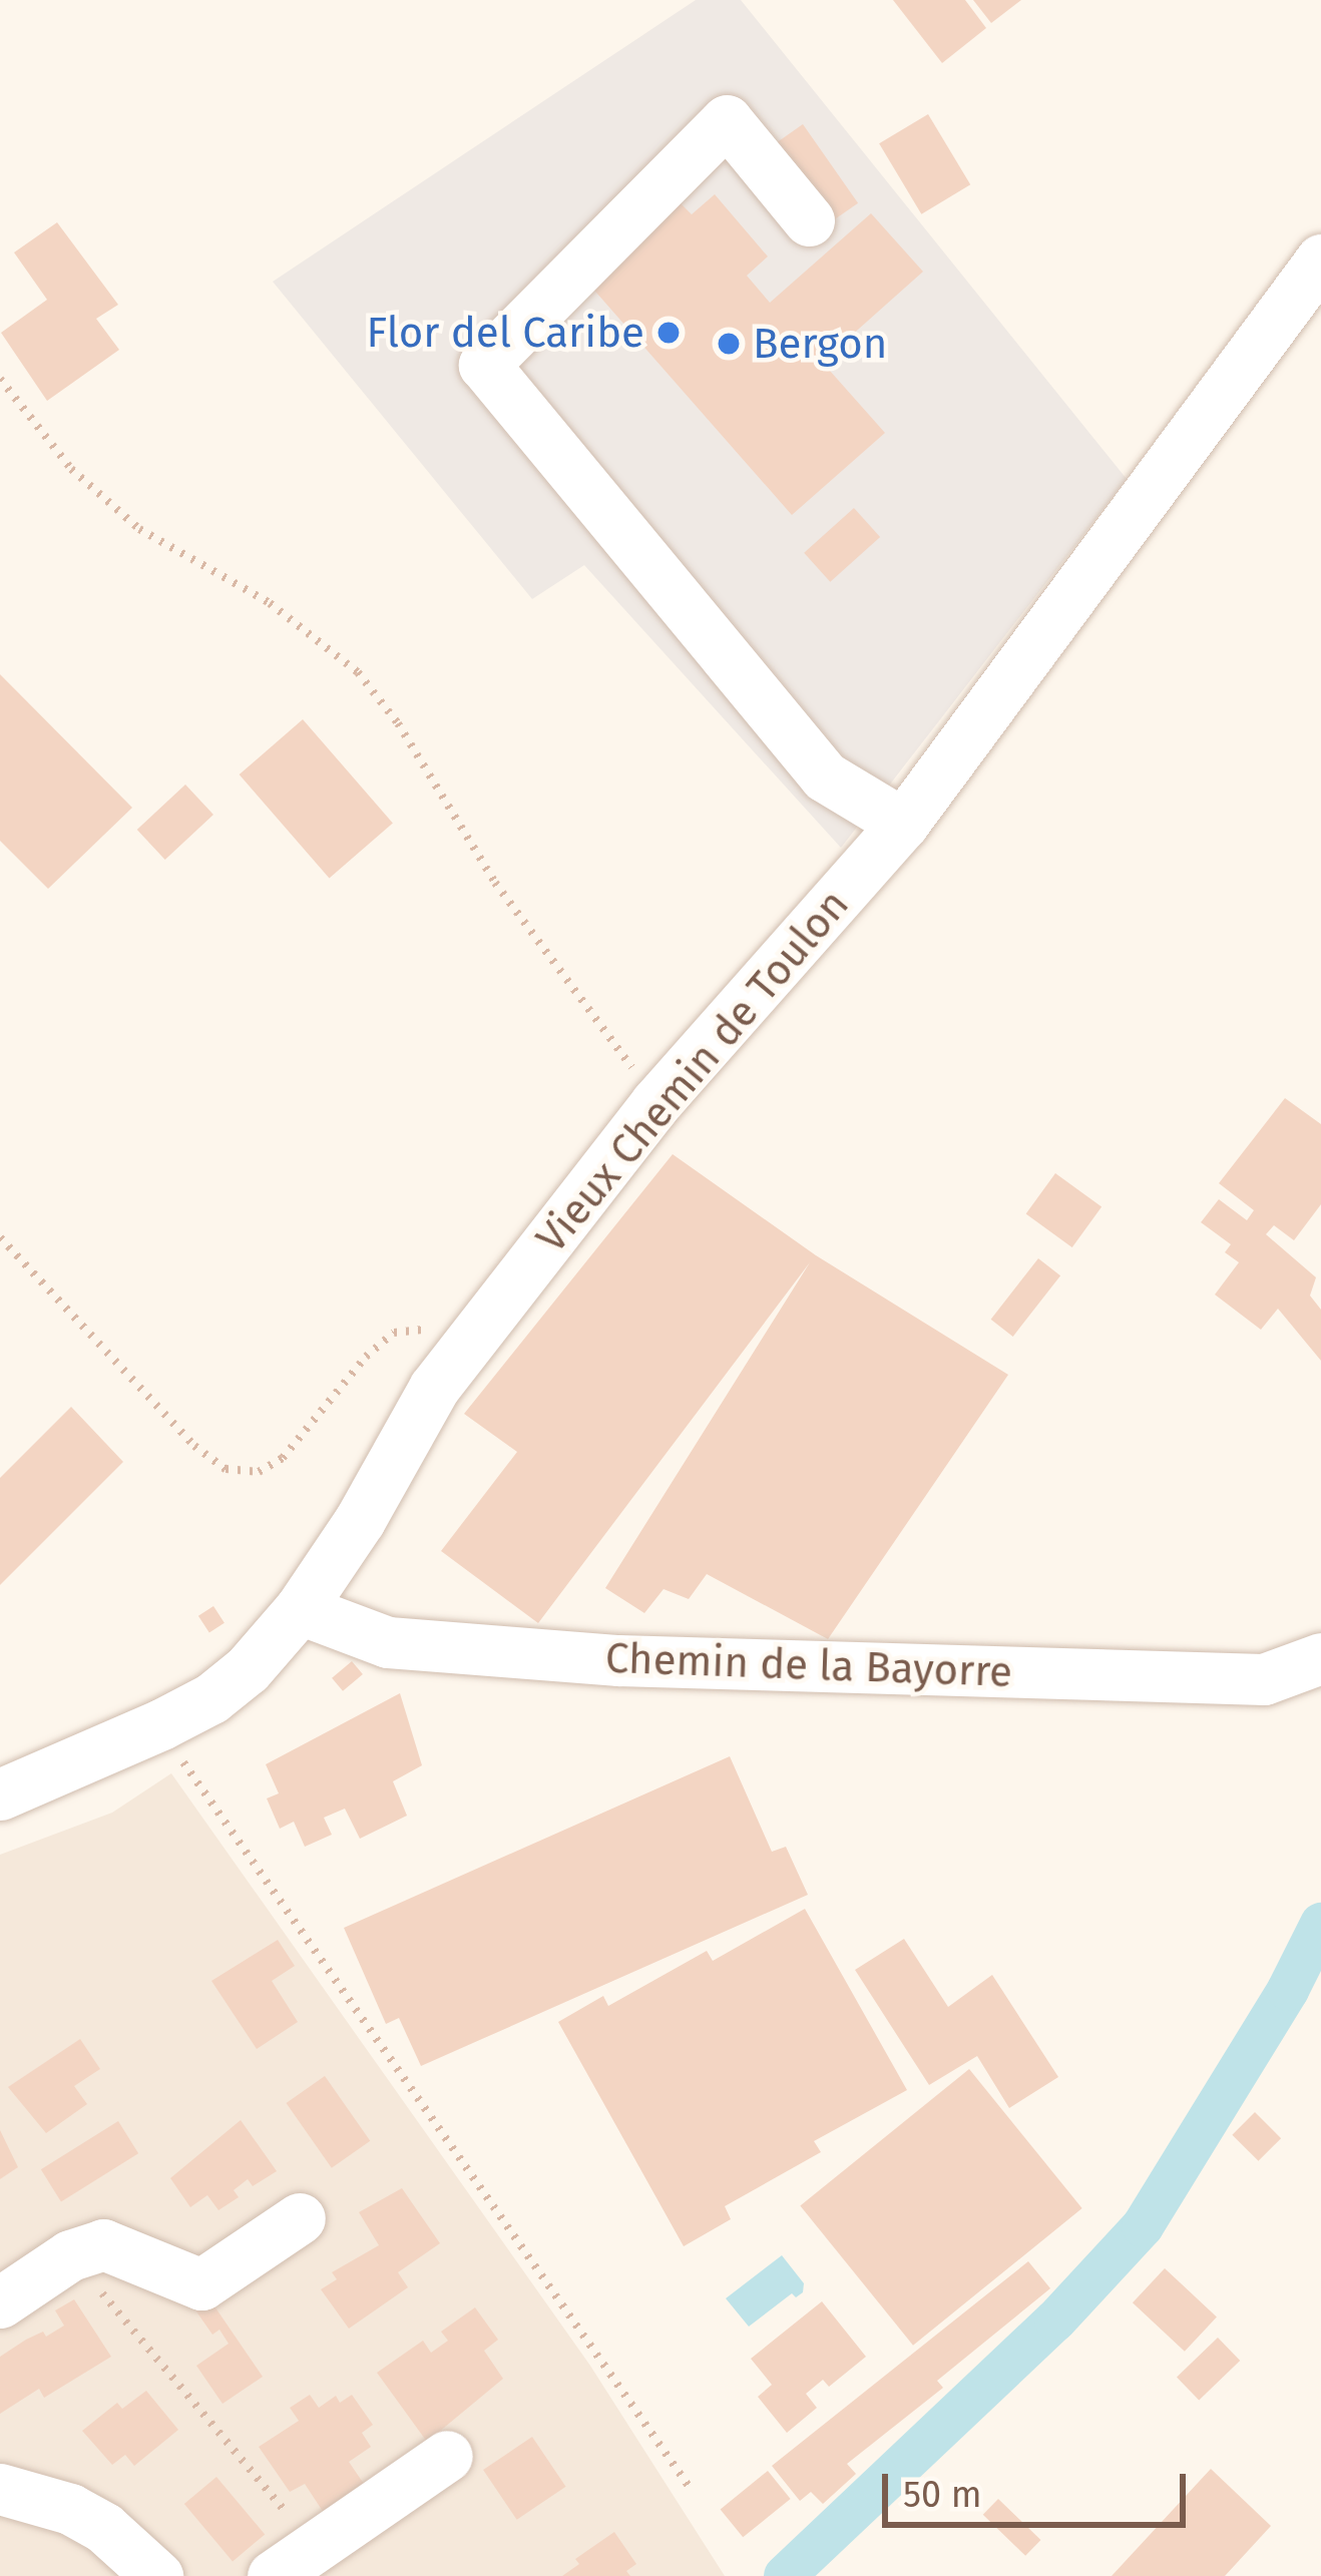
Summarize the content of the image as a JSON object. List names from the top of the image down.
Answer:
{
  "streets": {
    "street": ["Vieux Chemin de Toulon", "Chemin de la Bayorre"]
  },
  "crossings": [
    ["Vieux Chemin de Toulon", "Chemin de la Bayorre"]
  ],
  "places": ["Flor del Caribe", "Bergon"],
  "scale_bar": "50 m"
}
